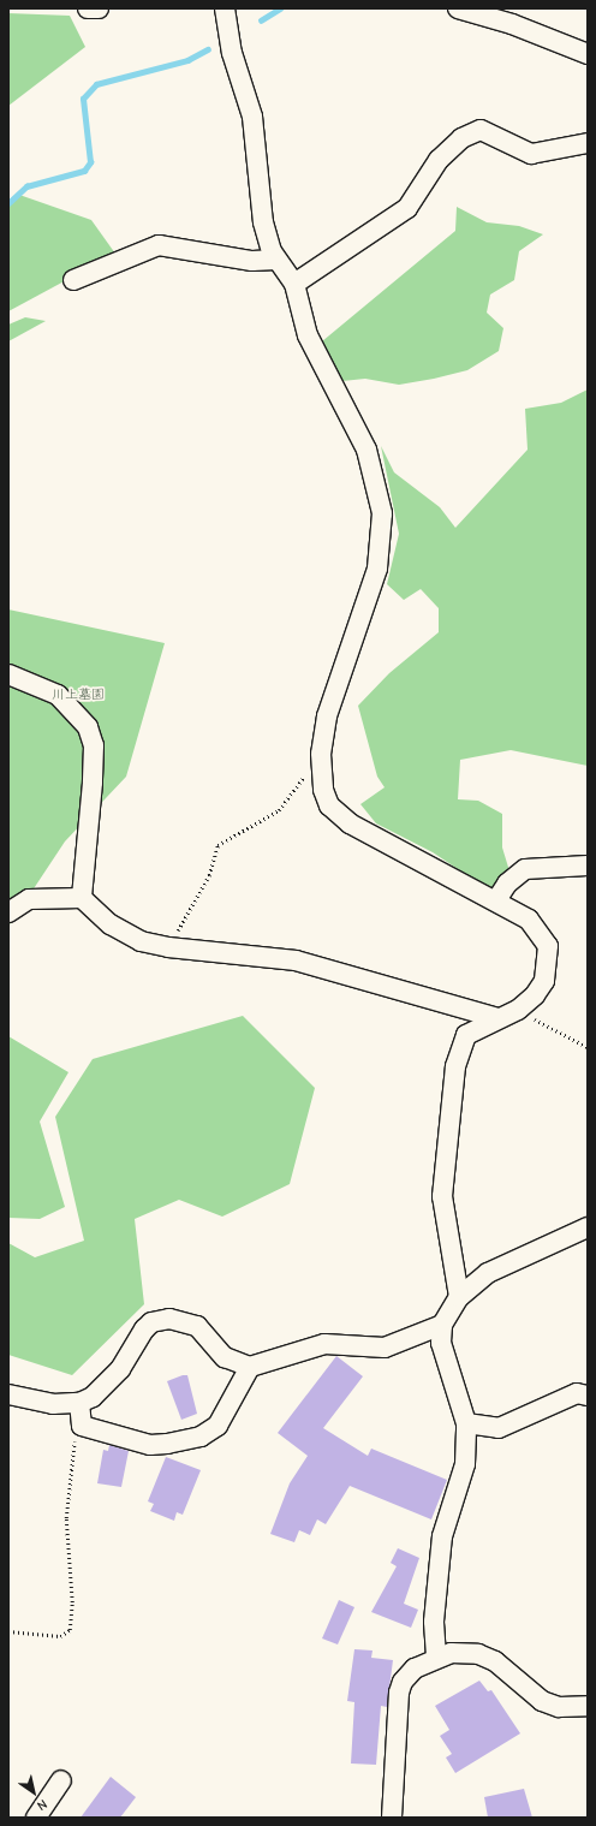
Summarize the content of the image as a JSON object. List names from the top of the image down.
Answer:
{
  "parks": ["川上墓園"],
  "north": "bottom right"
}
